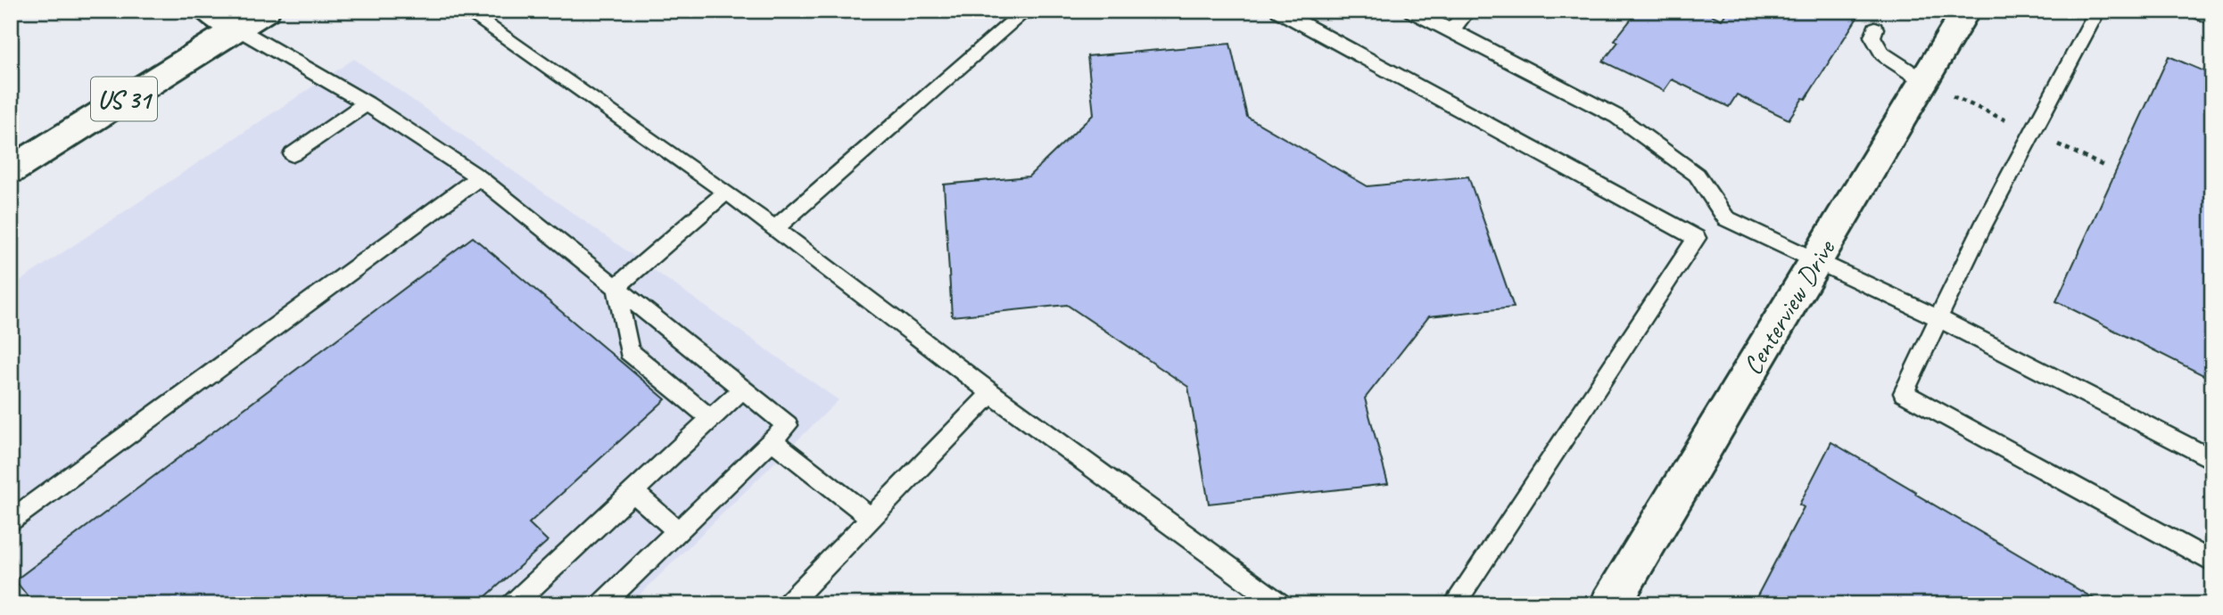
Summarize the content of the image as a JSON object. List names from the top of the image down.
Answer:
{
  "streets": {
    "street": ["US 31", "Centerview Drive"]
  }
}
